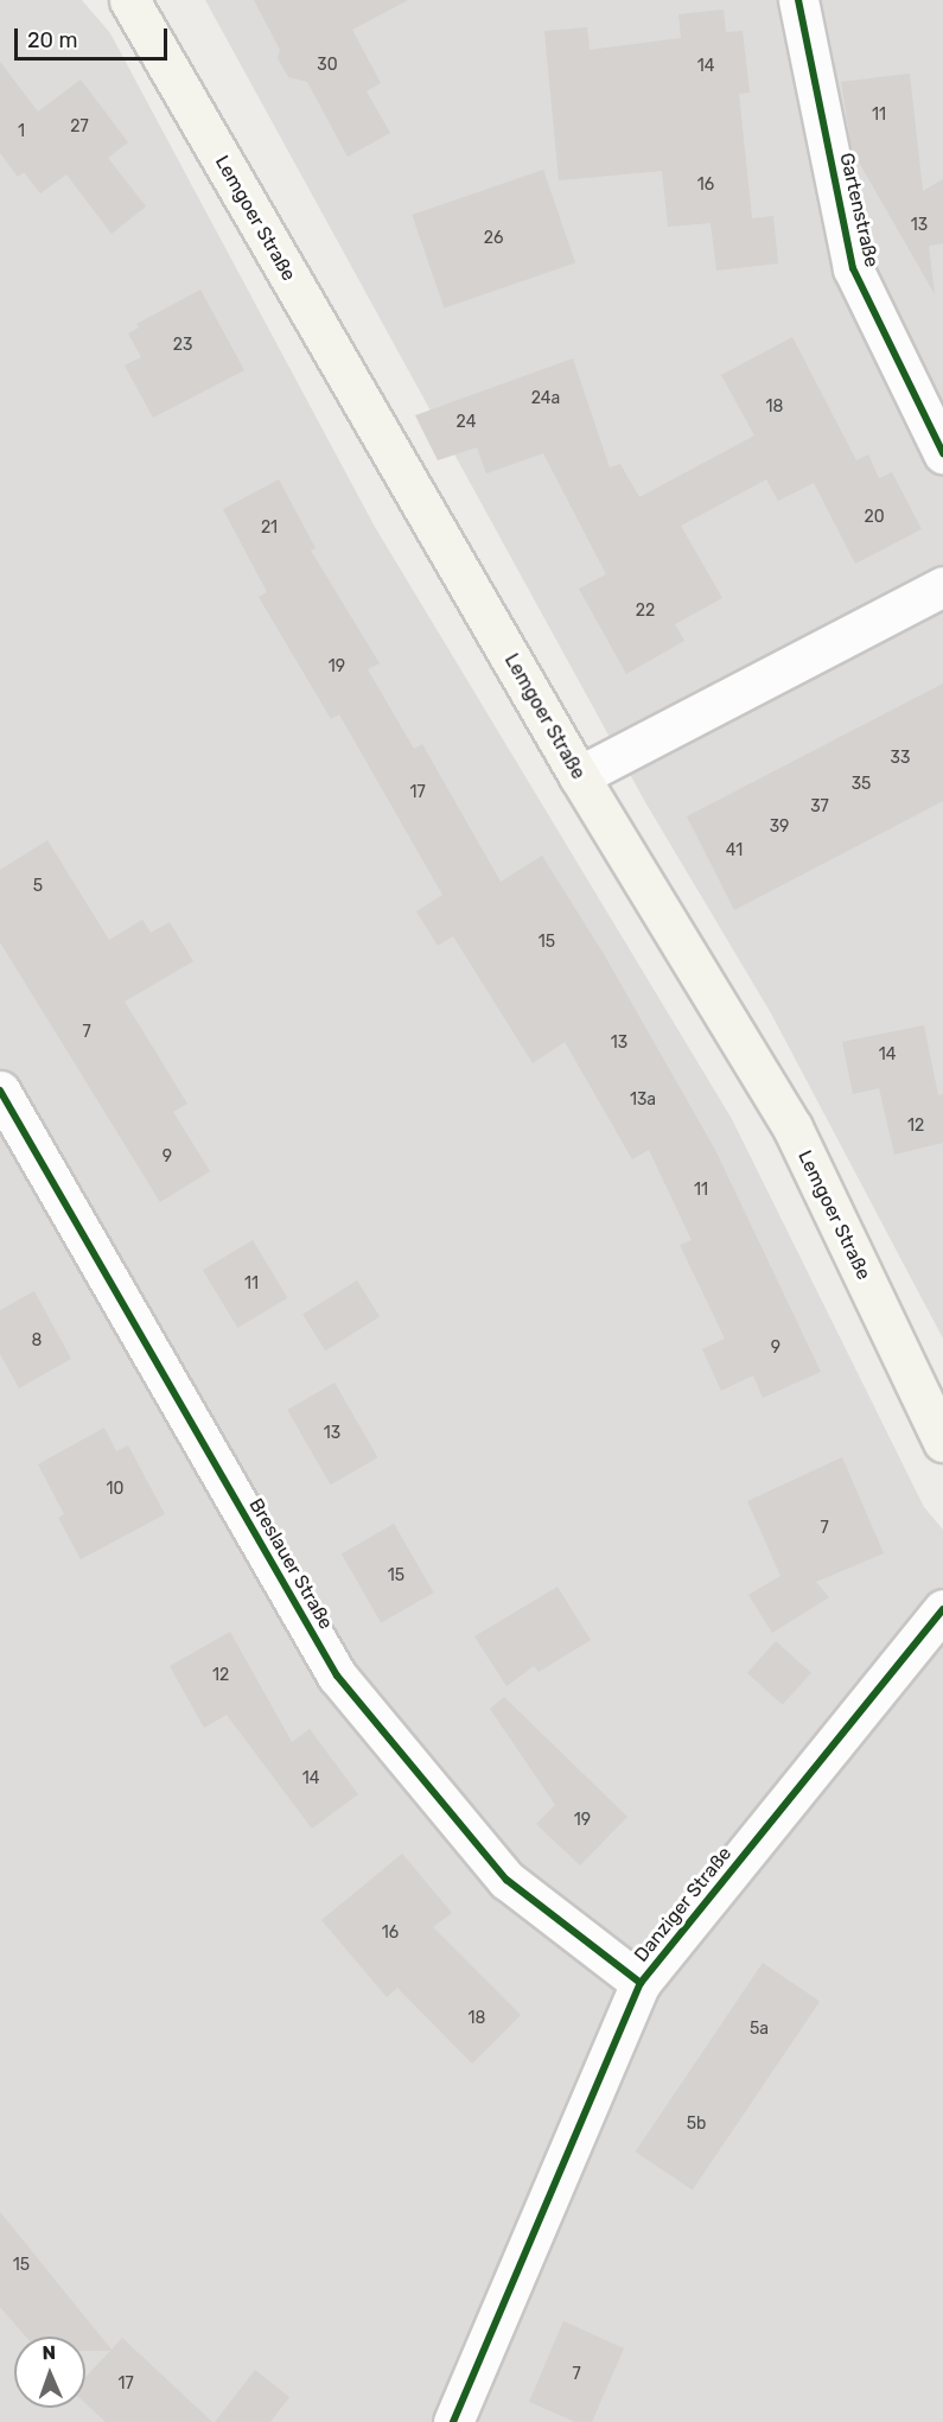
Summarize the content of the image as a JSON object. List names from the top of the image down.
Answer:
{
  "streets": {
    "main road": ["Lemgoer Straße"],
    "street": ["Gartenstraße", "Breslauer Straße", "Danziger Straße"]
  },
  "crossings": [
    ["Breslauer Straße", "Danziger Straße"]
  ],
  "house_numbers": [
    "30",
    "14",
    "11",
    "27",
    "1",
    "16",
    "13",
    "26",
    "23",
    "24a",
    "18",
    "24",
    "20",
    "21",
    "22",
    "19",
    "33",
    "35",
    "17",
    "37",
    "39",
    "41",
    "5",
    "15",
    "7",
    "13",
    "14",
    "13a",
    "12",
    "9",
    "11",
    "11",
    "8",
    "9",
    "13",
    "10",
    "7",
    "15",
    "12",
    "14",
    "19",
    "16",
    "18",
    "5a",
    "5b",
    "15",
    "7",
    "17"
  ],
  "scale_bar": "20 m",
  "north": "top"
}
